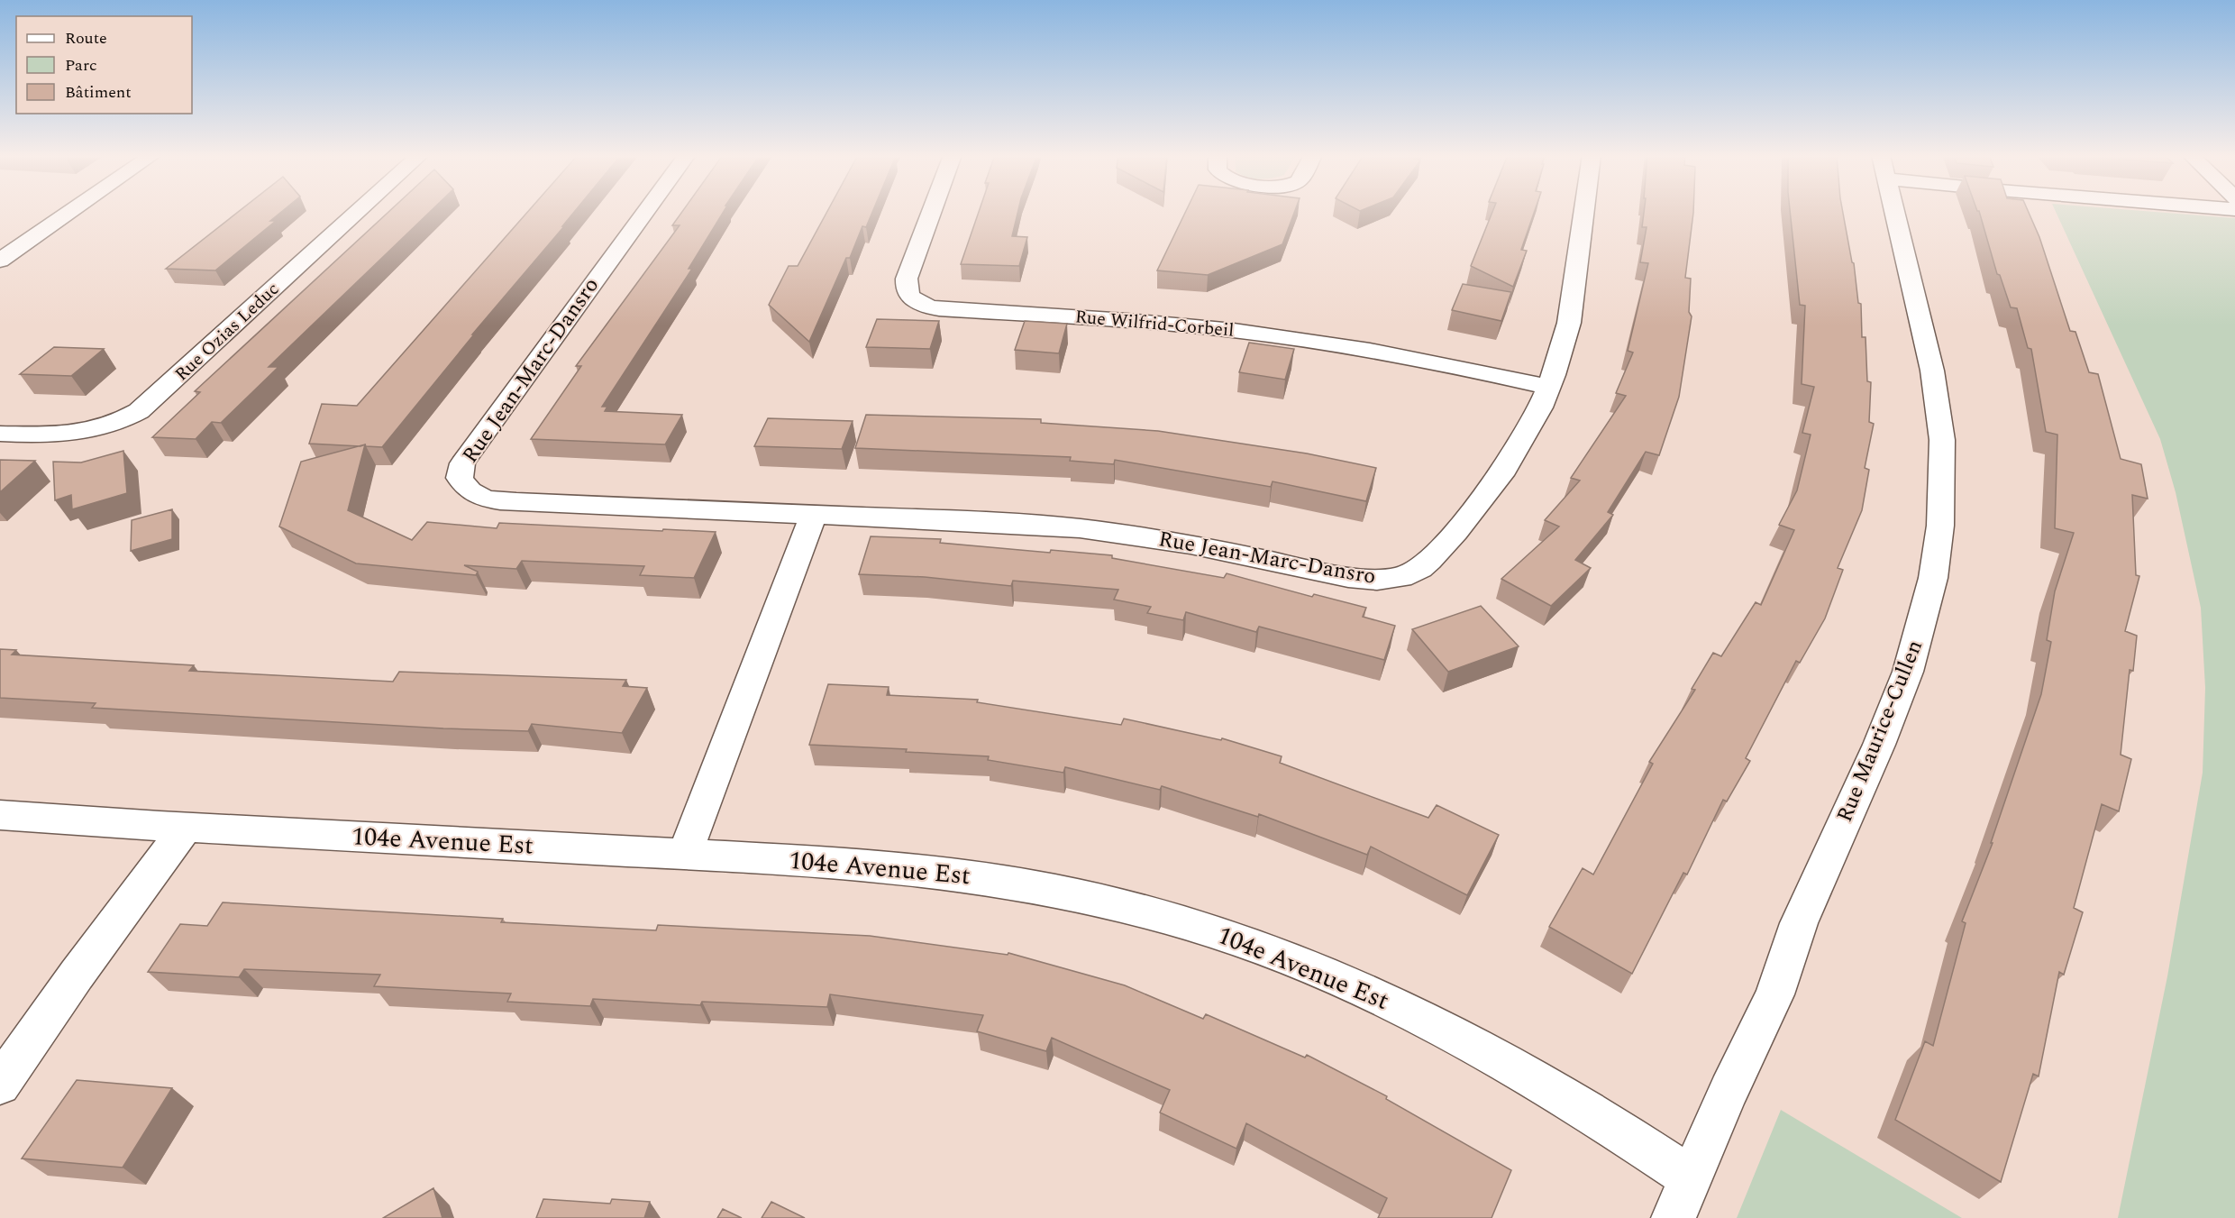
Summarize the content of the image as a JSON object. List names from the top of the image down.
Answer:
{
  "streets": {
    "street": [
      "Rue Wilfrid-Corbeil",
      "Rue Ozias Leduc",
      "Rue Jean-Marc-Dansro",
      "Rue Maurice-Cullen",
      "104e Avenue Est"
    ]
  },
  "crossings": [
    ["Rue Wilfrid-Corbeil", "Rue Jean-Marc-Dansro"],
    ["Rue Maurice-Cullen", "104e Avenue Est"]
  ],
  "legend": ["Route", "Parc", "Bâtiment"]
}
